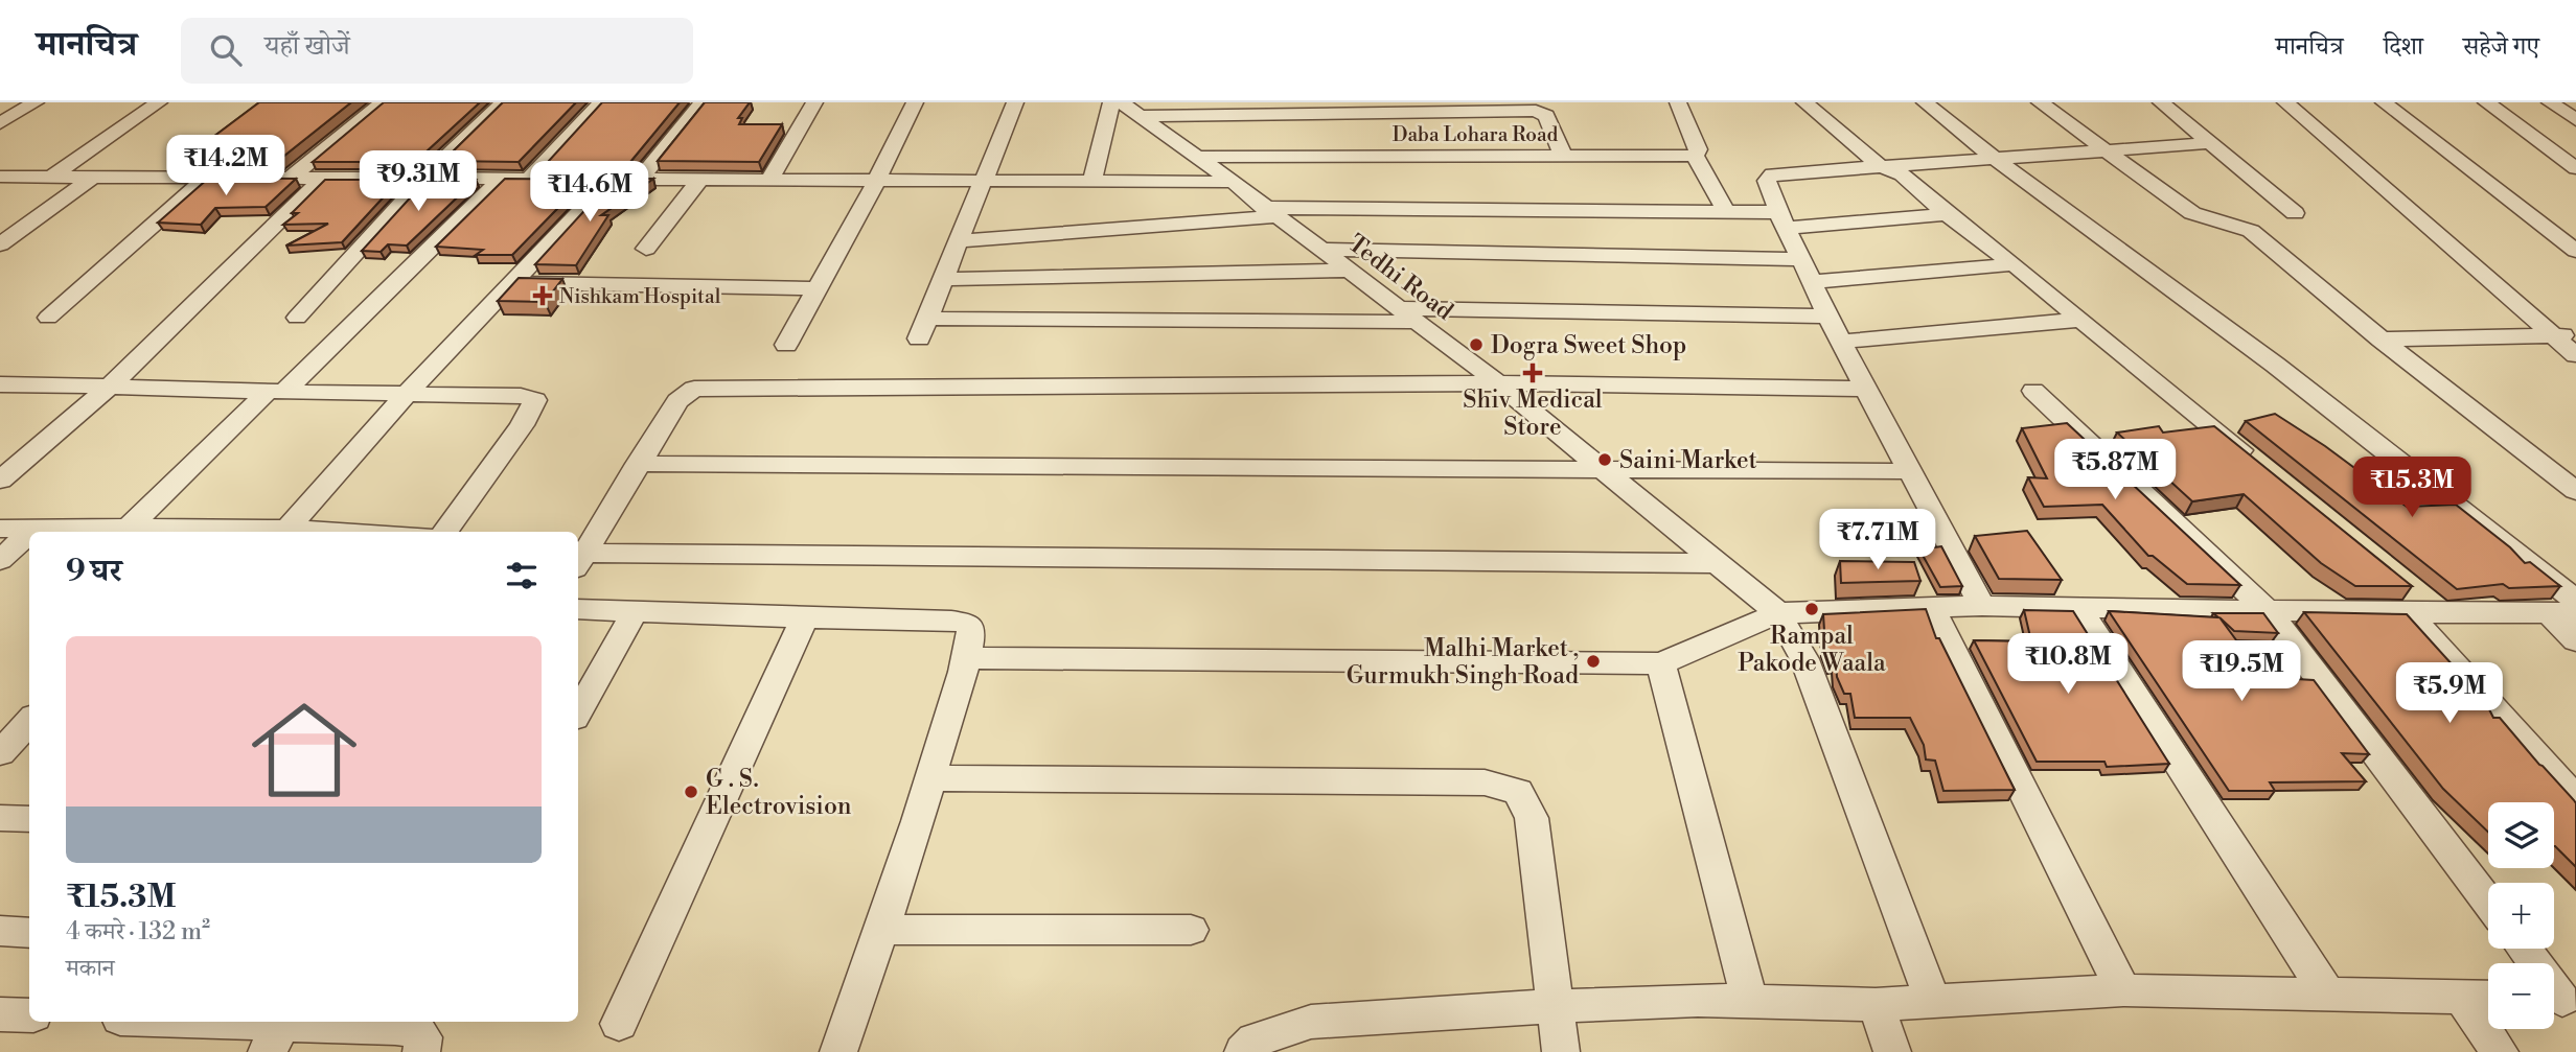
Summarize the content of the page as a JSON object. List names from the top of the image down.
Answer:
{
  "streets": {
    "street": ["Daba Lohara Road", "Tedhi Road"]
  },
  "crossings": [
    ["Daba Lohara Road", "Tedhi Road"]
  ],
  "places": {
    "health": ["Nishkam Hospital", "Shiv Medical Store"],
    "other": [
      "Dogra Sweet Shop",
      "Saini Market",
      "Rampal Pakode Waala",
      "Malhi Market , Gurmukh Singh Road",
      "G . S. Electrovision"
    ]
  },
  "page": {
    "header": "मानचित्र",
    "search": "यहाँ खोजें",
    "nav": ["मानचित्र", "दिशा", "सहेजे गए"],
    "price": [
      "₹14.2M",
      "₹9.31M",
      "₹14.6M",
      "₹5.87M",
      "₹15.3M",
      "₹7.71M",
      "₹10.8M",
      "₹19.5M",
      "₹5.9M"
    ],
    "heading": "9 घर",
    "list": [
      {
        "name": "₹15.3M",
        "note": "4 कमरे · 132 m² · मकान"
      }
    ],
    "map_buttons": ["+", "−"]
  }
}
